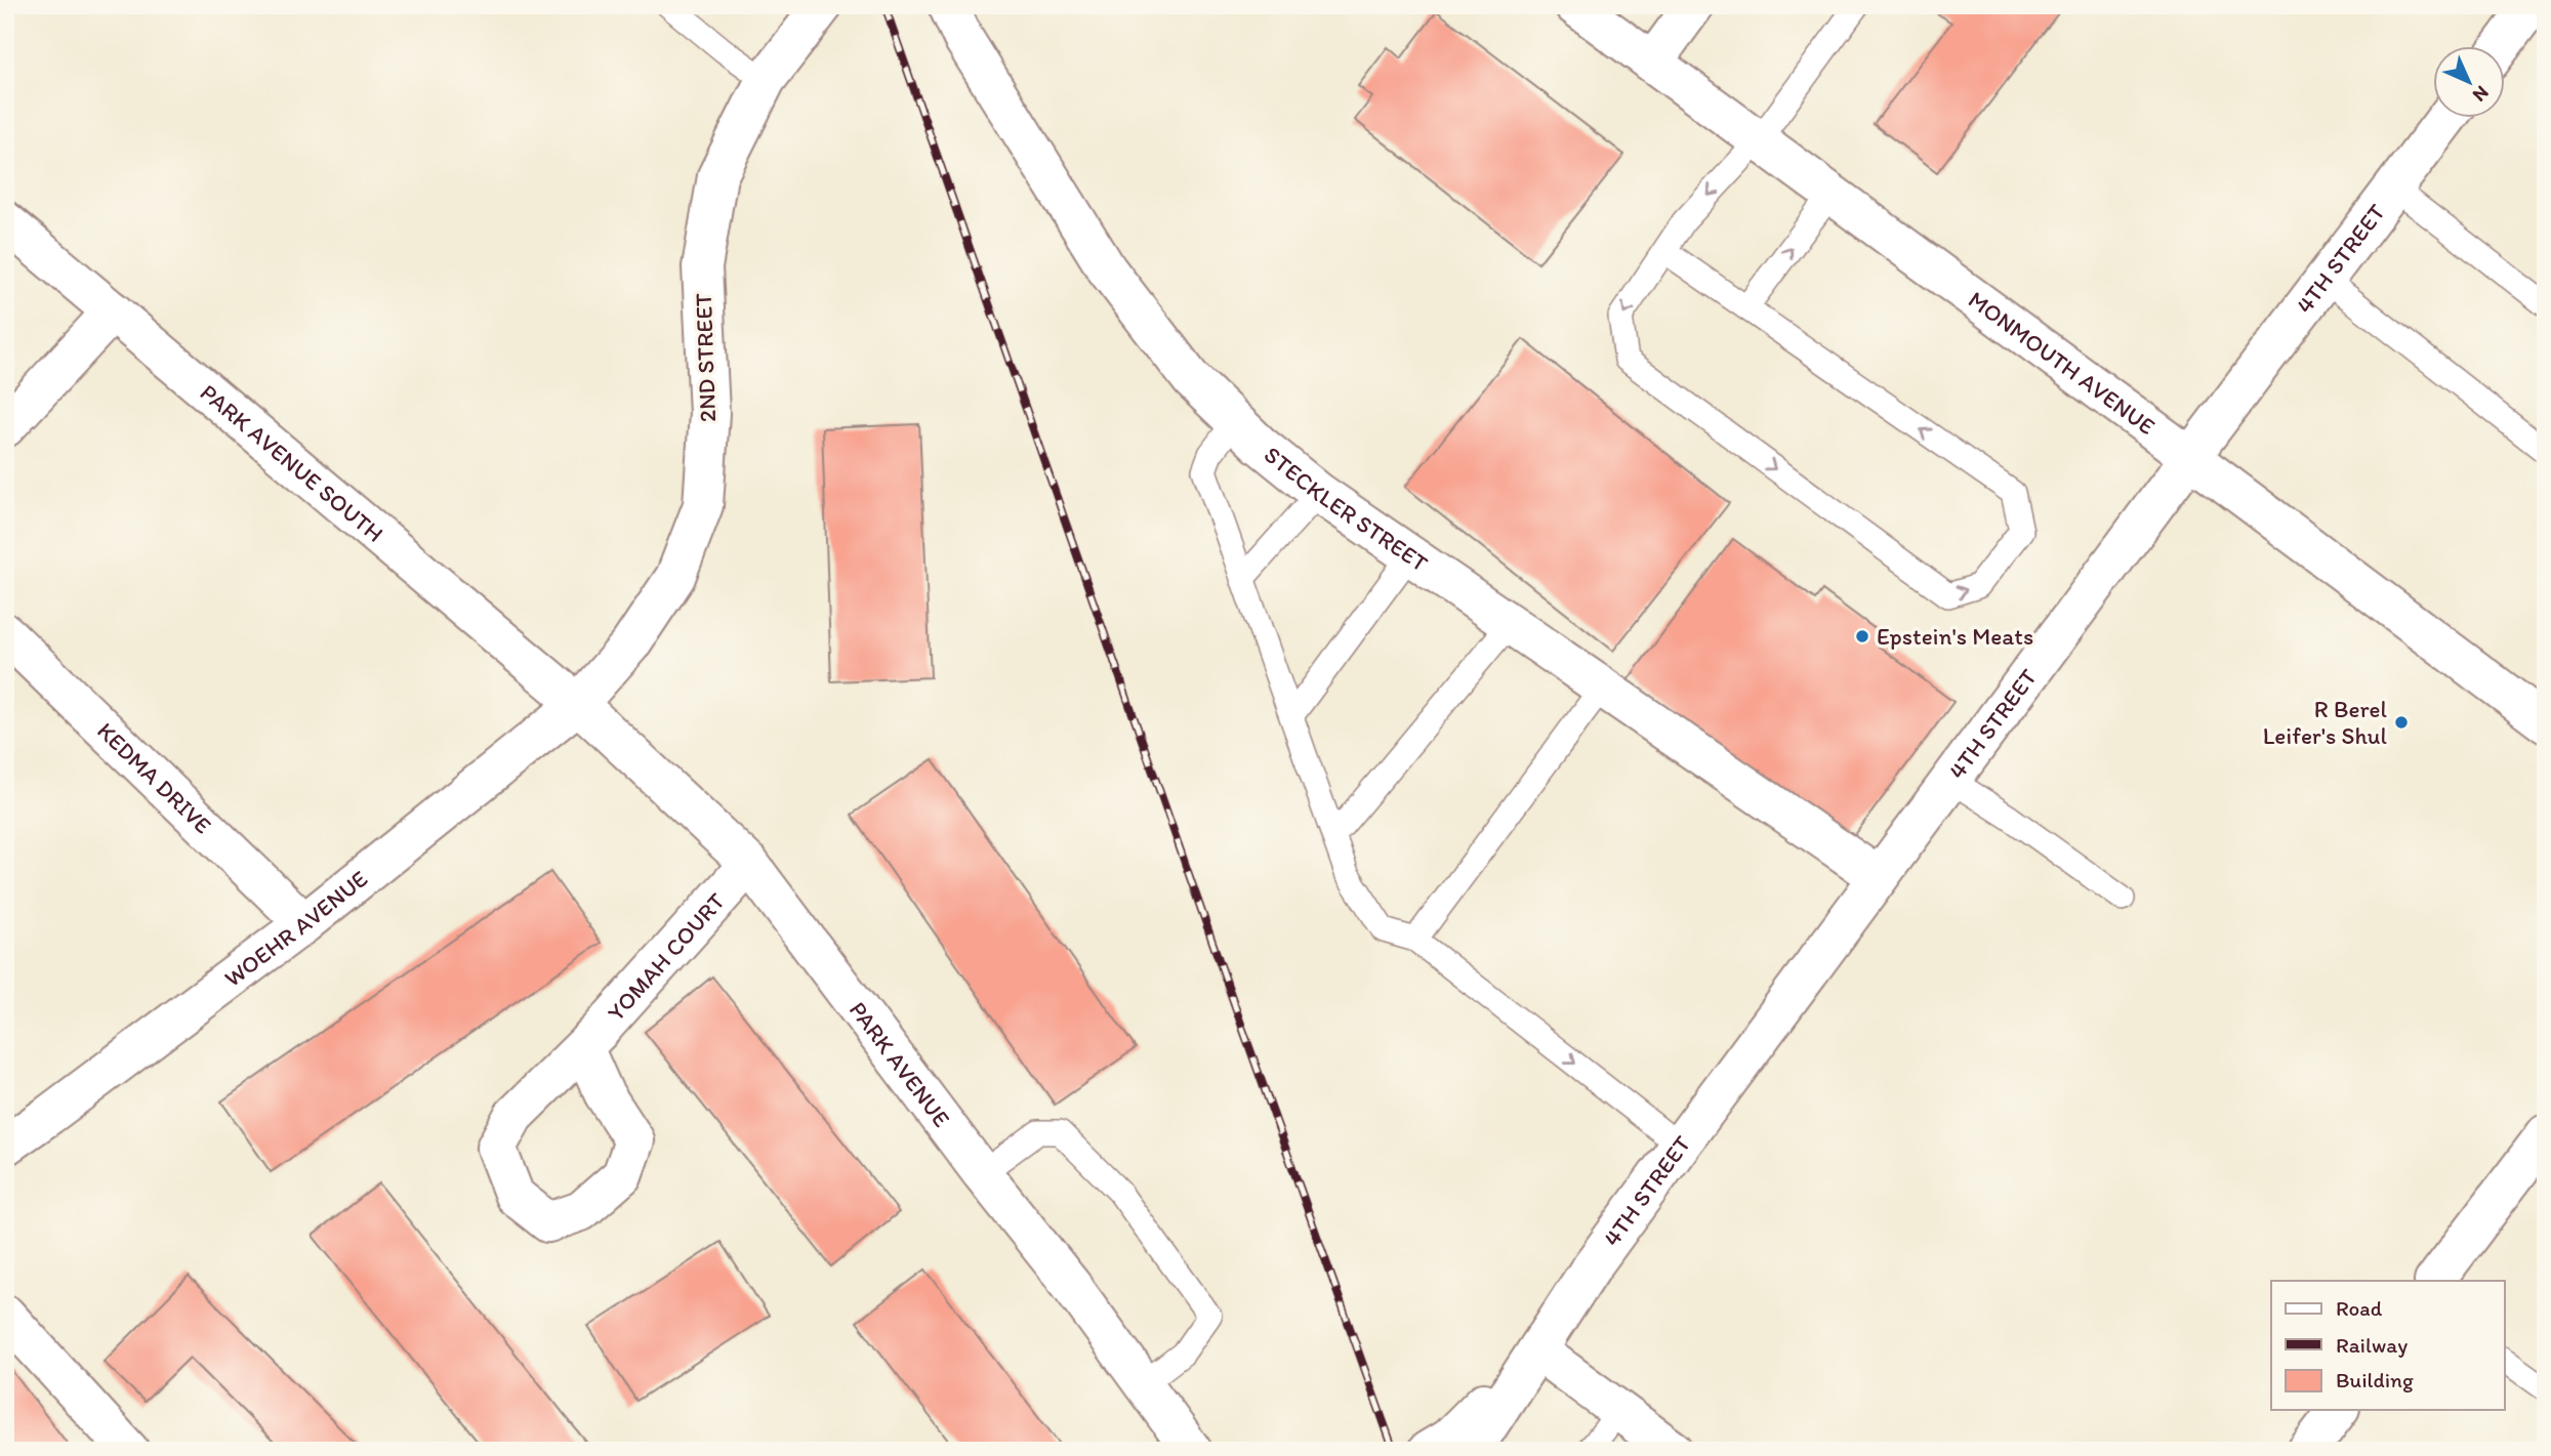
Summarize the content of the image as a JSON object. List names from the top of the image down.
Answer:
{
  "streets": {
    "street": [
      "4TH STREET",
      "2ND STREET",
      "MONMOUTH AVENUE",
      "PARK AVENUE SOUTH",
      "STECKLER STREET",
      "KEDMA DRIVE",
      "WOEHR AVENUE",
      "YOMAH COURT",
      "PARK AVENUE"
    ]
  },
  "crossings": [
    ["4TH STREET", "MONMOUTH AVENUE"],
    ["4TH STREET", "STECKLER STREET"],
    ["2ND STREET", "PARK AVENUE SOUTH"],
    ["2ND STREET", "WOEHR AVENUE"],
    ["2ND STREET", "PARK AVENUE"],
    ["PARK AVENUE SOUTH", "WOEHR AVENUE"],
    ["PARK AVENUE SOUTH", "PARK AVENUE"],
    ["KEDMA DRIVE", "WOEHR AVENUE"],
    ["WOEHR AVENUE", "PARK AVENUE"],
    ["YOMAH COURT", "PARK AVENUE"]
  ],
  "places": ["Epstein's Meats", "R Berel Leifer's Shul"],
  "legend": ["Road", "Railway", "Building"],
  "north": "bottom right"
}
